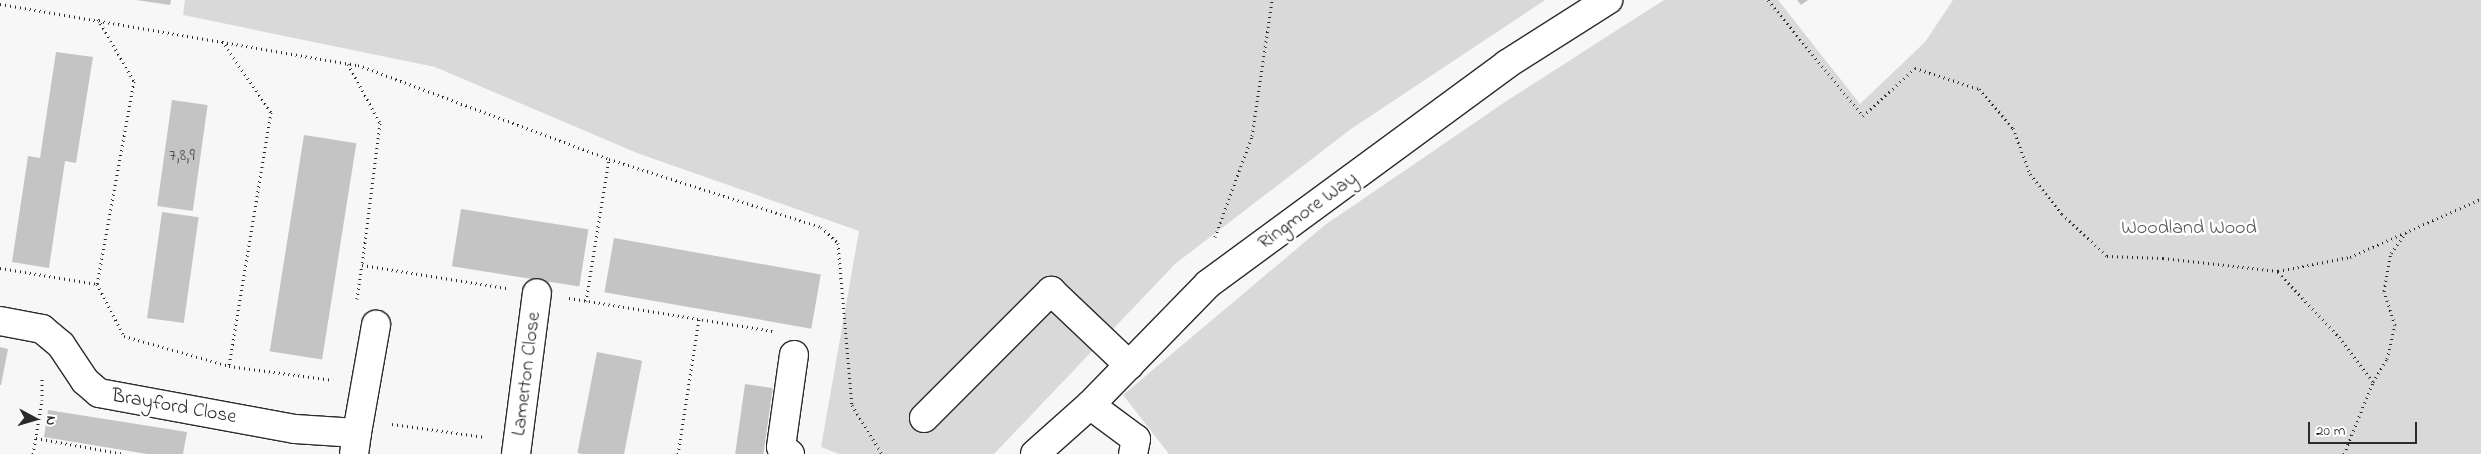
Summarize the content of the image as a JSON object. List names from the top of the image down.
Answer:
{
  "streets": {
    "street": ["Ringmore Way", "Lamerton Close", "Brayford Close"]
  },
  "parks": ["Woodland Wood"],
  "house_numbers": ["7,8,9"],
  "scale_bar": "20 m",
  "north": "right"
}
